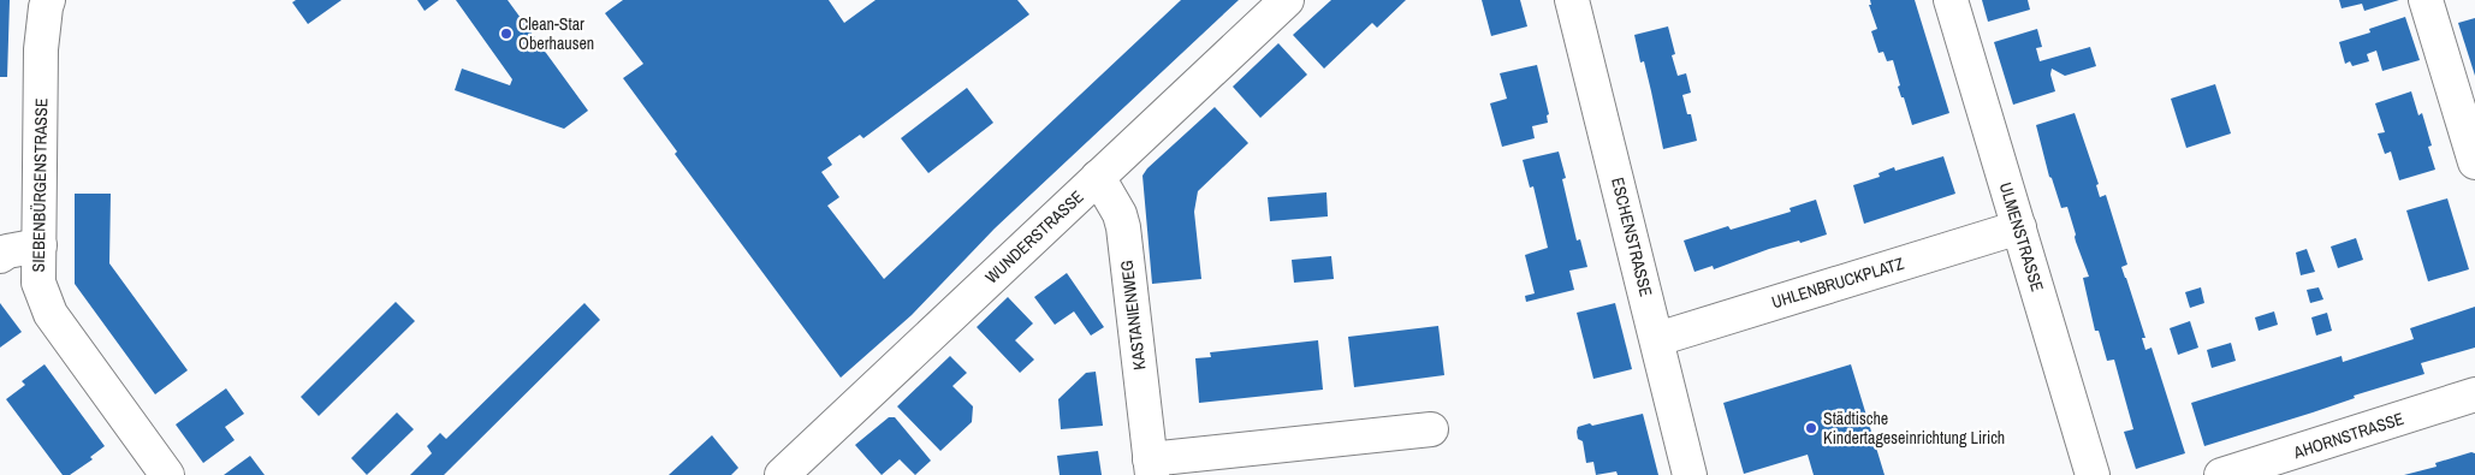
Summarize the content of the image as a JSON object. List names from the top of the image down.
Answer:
{
  "streets": {
    "street": [
      "SIEBENBÜRGENSTRASSE",
      "WUNDERSTRASSE",
      "ESCHENSTRASSE",
      "ULMENSTRASSE",
      "UHLENBRUCKPLATZ",
      "KASTANIENWEG",
      "AHORNSTRASSE"
    ]
  },
  "crossings": [
    ["WUNDERSTRASSE", "KASTANIENWEG"],
    ["ESCHENSTRASSE", "UHLENBRUCKPLATZ"],
    ["ULMENSTRASSE", "UHLENBRUCKPLATZ"]
  ],
  "places": ["Clean-Star Oberhausen", "Städtische Kindertageseinrichtung Lirich"]
}
